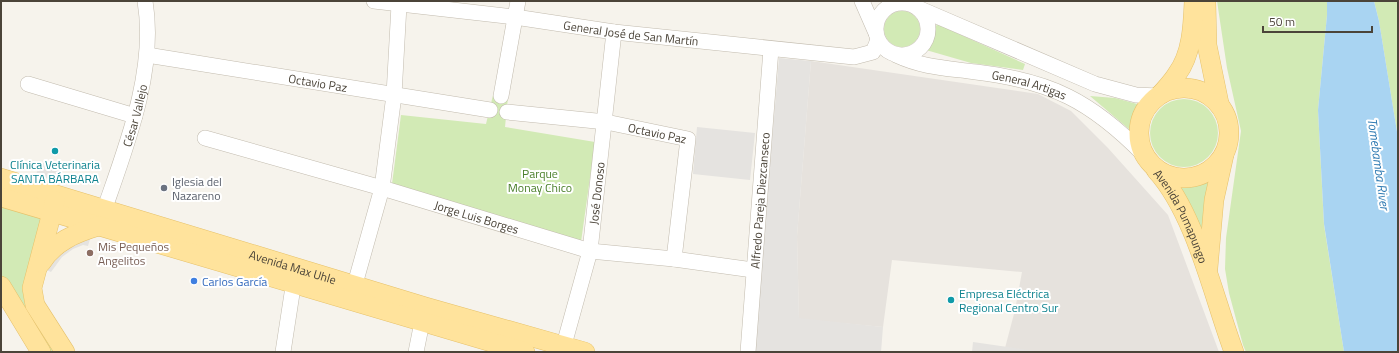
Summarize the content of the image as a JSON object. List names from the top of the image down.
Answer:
{
  "streets": {
    "main road": ["Avenida Pumapungo", "Avenida Max Uhle"],
    "street": [
      "General José de San Martín",
      "Octavio Paz",
      "General Artigas",
      "César Vallejo",
      "José Donoso",
      "Alfredo Pareja Diezcanseco",
      "Jorge Luis Borges"
    ]
  },
  "crossings": [
    ["General José de San Martín", "General Artigas"],
    ["General José de San Martín", "José Donoso"],
    ["General José de San Martín", "Alfredo Pareja Diezcanseco"],
    ["Octavio Paz", "César Vallejo"],
    ["Octavio Paz", "José Donoso"],
    ["Octavio Paz", "Jorge Luis Borges"],
    ["General Artigas", "Avenida Pumapungo"],
    ["César Vallejo", "Avenida Max Uhle"],
    ["José Donoso", "Jorge Luis Borges"],
    ["José Donoso", "Avenida Max Uhle"],
    ["Alfredo Pareja Diezcanseco", "Jorge Luis Borges"]
  ],
  "water": ["Tomebamba River"],
  "parks": ["Parque Monay Chico"],
  "places": [
    "Clínica Veterinaria SANTA BÁRBARA",
    "Iglesia del Nazareno",
    "Mis Pequeños Angelitos",
    "Carlos García",
    "Empresa Eléctrica Regional Centro Sur"
  ],
  "scale_bar": "50 m"
}
